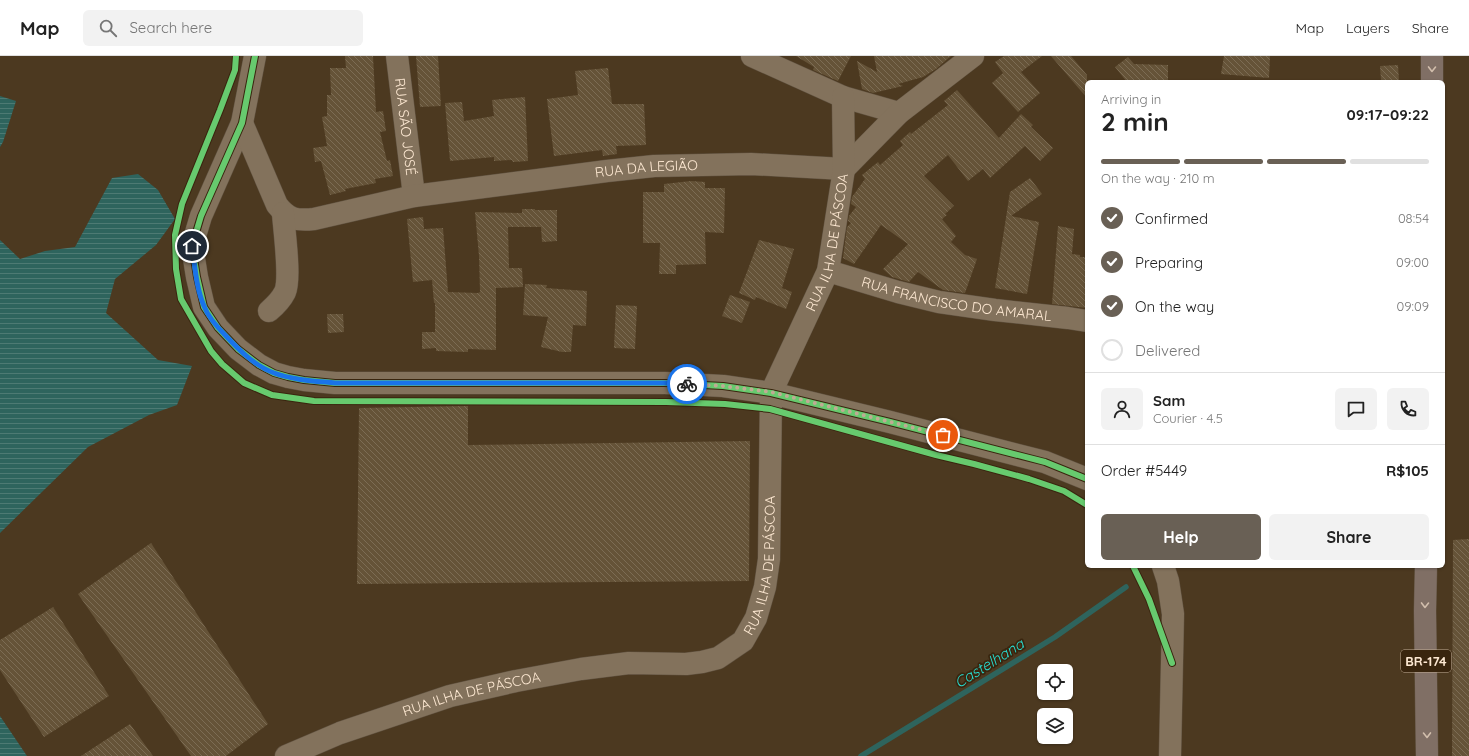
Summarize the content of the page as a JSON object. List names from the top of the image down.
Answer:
{
  "streets": {
    "highway": ["BR-174"],
    "street": [
      "RUA SÃO JOSÉ",
      "RUA DA LEGIÃO",
      "RUA ILHA DE PÁSCOA",
      "RUA FRANCISCO DO AMARAL"
    ]
  },
  "crossings": [
    ["RUA SÃO JOSÉ", "RUA DA LEGIÃO"],
    ["RUA DA LEGIÃO", "RUA ILHA DE PÁSCOA"],
    ["RUA ILHA DE PÁSCOA", "RUA FRANCISCO DO AMARAL"]
  ],
  "water": ["Castelhana"],
  "page": {
    "header": "Map",
    "search": "Search here",
    "nav": ["Map", "Layers", "Share"],
    "heading": ["2 min", "Arriving in", "09:17–09:22"],
    "panel": [
      "Sam",
      "Courier · 4.5",
      "Order #5449",
      "R$105"
    ],
    "bar": "On the way · 210 m",
    "list": [
      ["Confirmed", "08:54"],
      ["Preparing", "09:00"],
      ["On the way", "09:09"],
      "Delivered"
    ],
    "buttons": ["Help", "Share"]
  }
}
